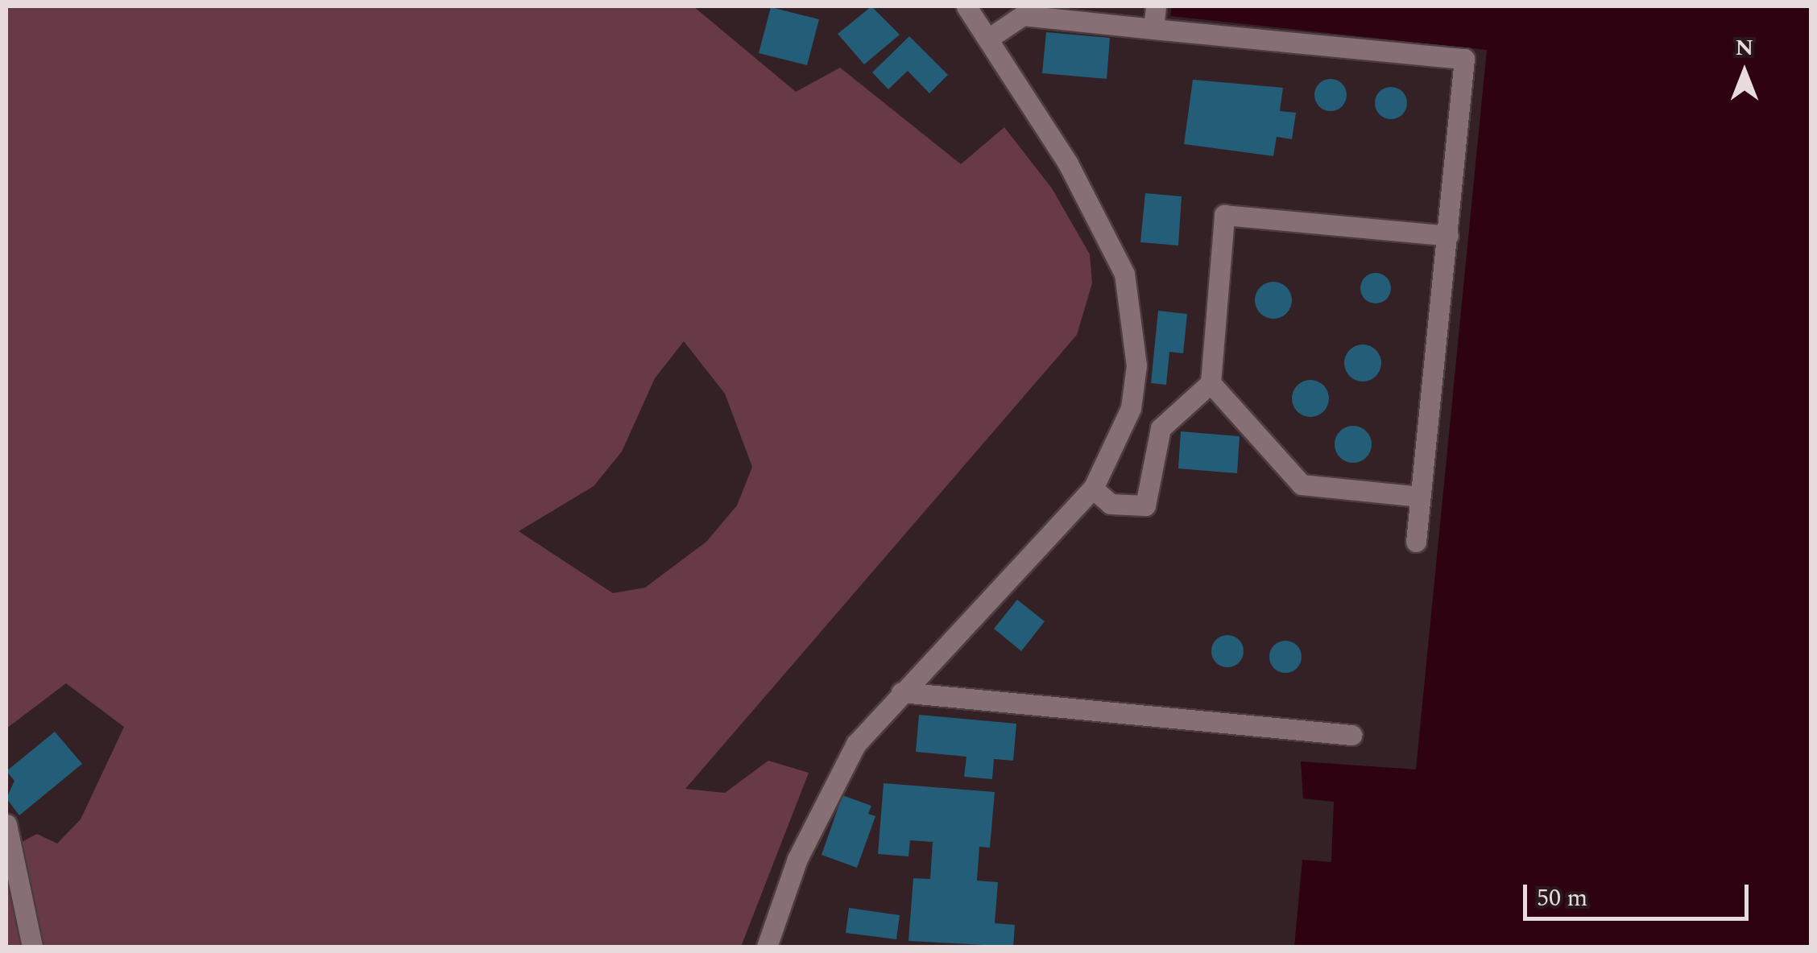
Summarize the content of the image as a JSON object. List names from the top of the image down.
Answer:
{
  "scale_bar": "50 m",
  "north": "top"
}
